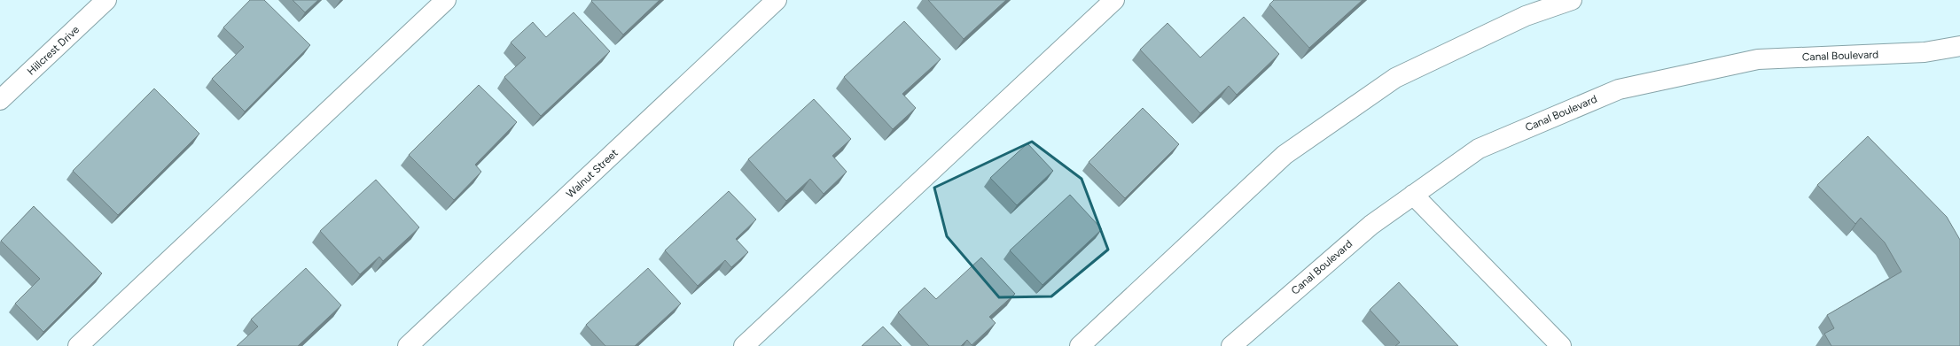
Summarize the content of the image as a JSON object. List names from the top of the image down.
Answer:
{
  "streets": {
    "street": ["Hillcrest Drive", "Canal Boulevard", "Walnut Street"]
  }
}
